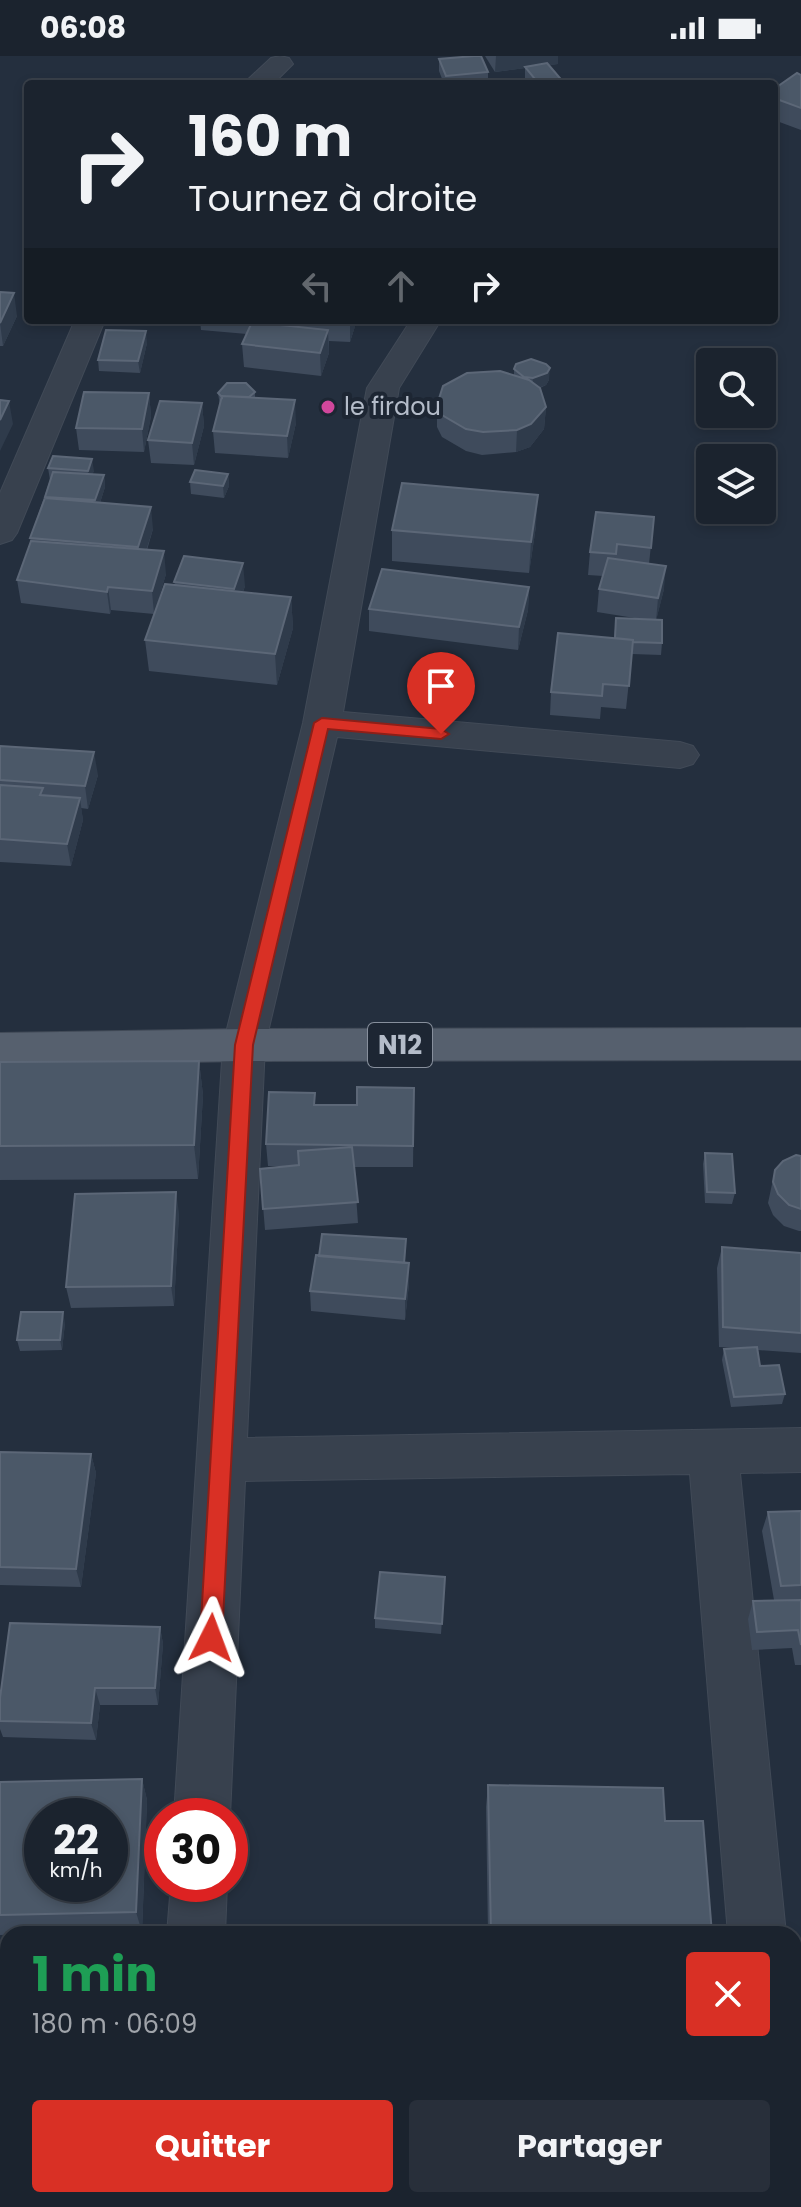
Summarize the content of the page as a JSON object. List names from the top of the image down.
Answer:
{
  "streets": {
    "main road": ["N12"]
  },
  "places": ["le firdou"],
  "page": {
    "status": "06:08",
    "turn": ["160 m", "Tournez à droite"],
    "speed": "22 km/h",
    "limit": "30",
    "heading": ["1 min", "180 m · 06:09"],
    "buttons": ["Quitter", "Partager"]
  }
}
